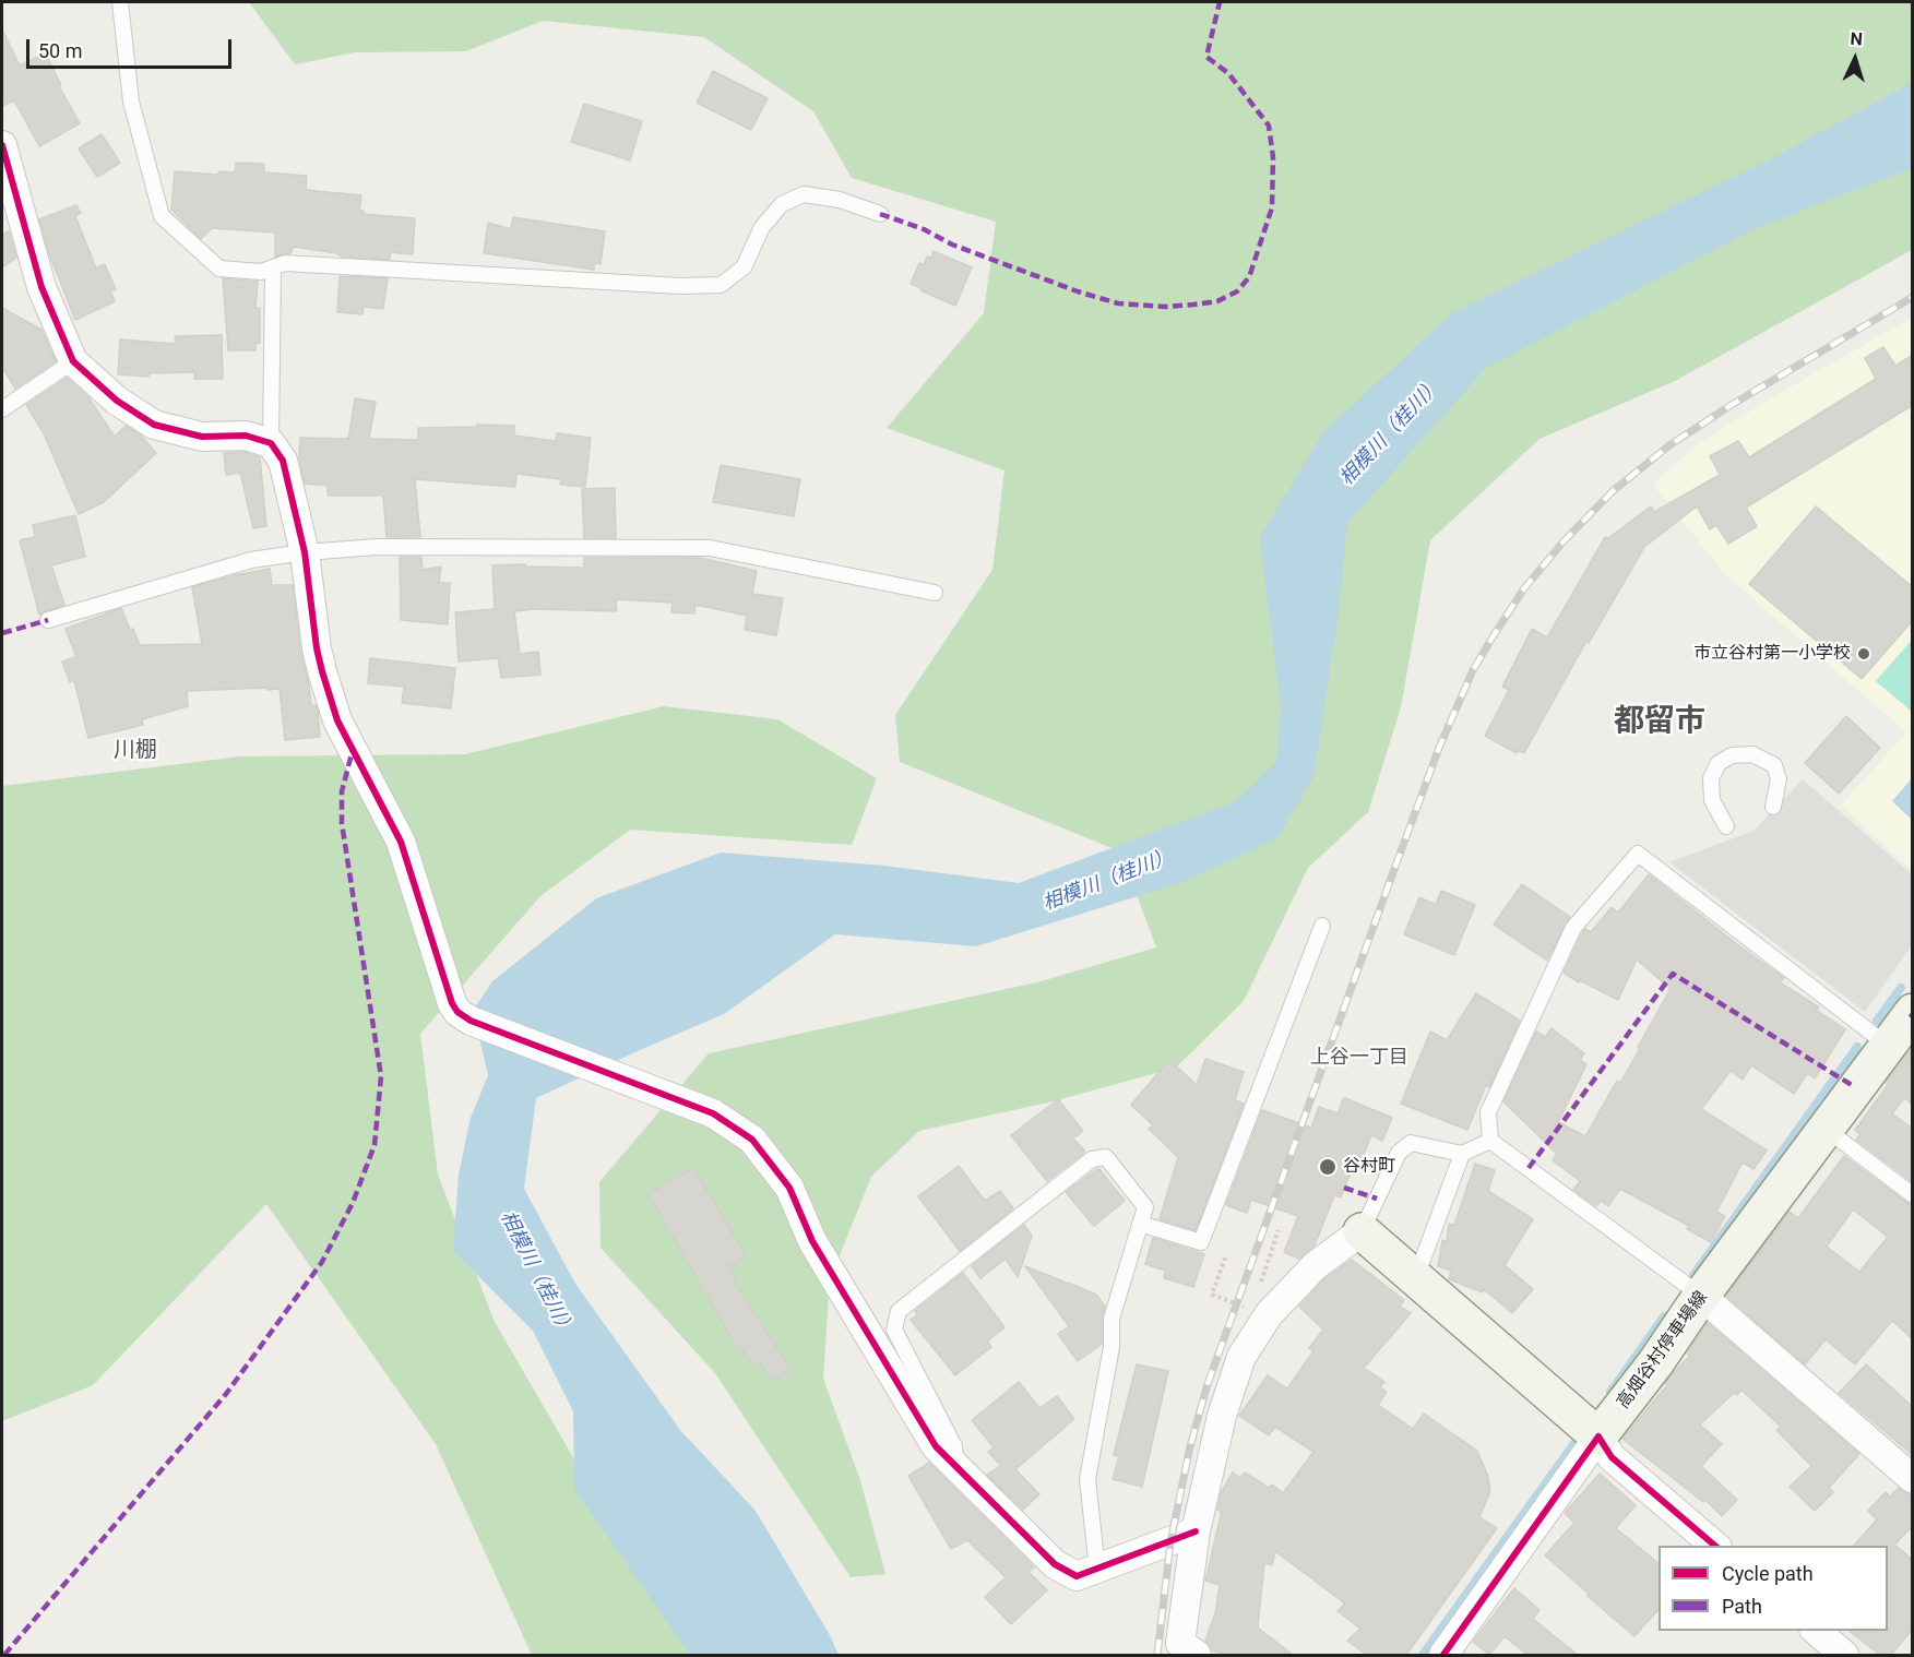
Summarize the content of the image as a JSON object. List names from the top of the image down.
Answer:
{
  "streets": {
    "main road": ["高畑谷村停車場線"]
  },
  "districts": ["都留市", "川棚", "上谷一丁目"],
  "water": ["相模川（桂川）"],
  "places": ["市立谷村第一小学校", "谷村町"],
  "legend": ["Cycle path", "Path"],
  "scale_bar": "50 m",
  "north": "top"
}
